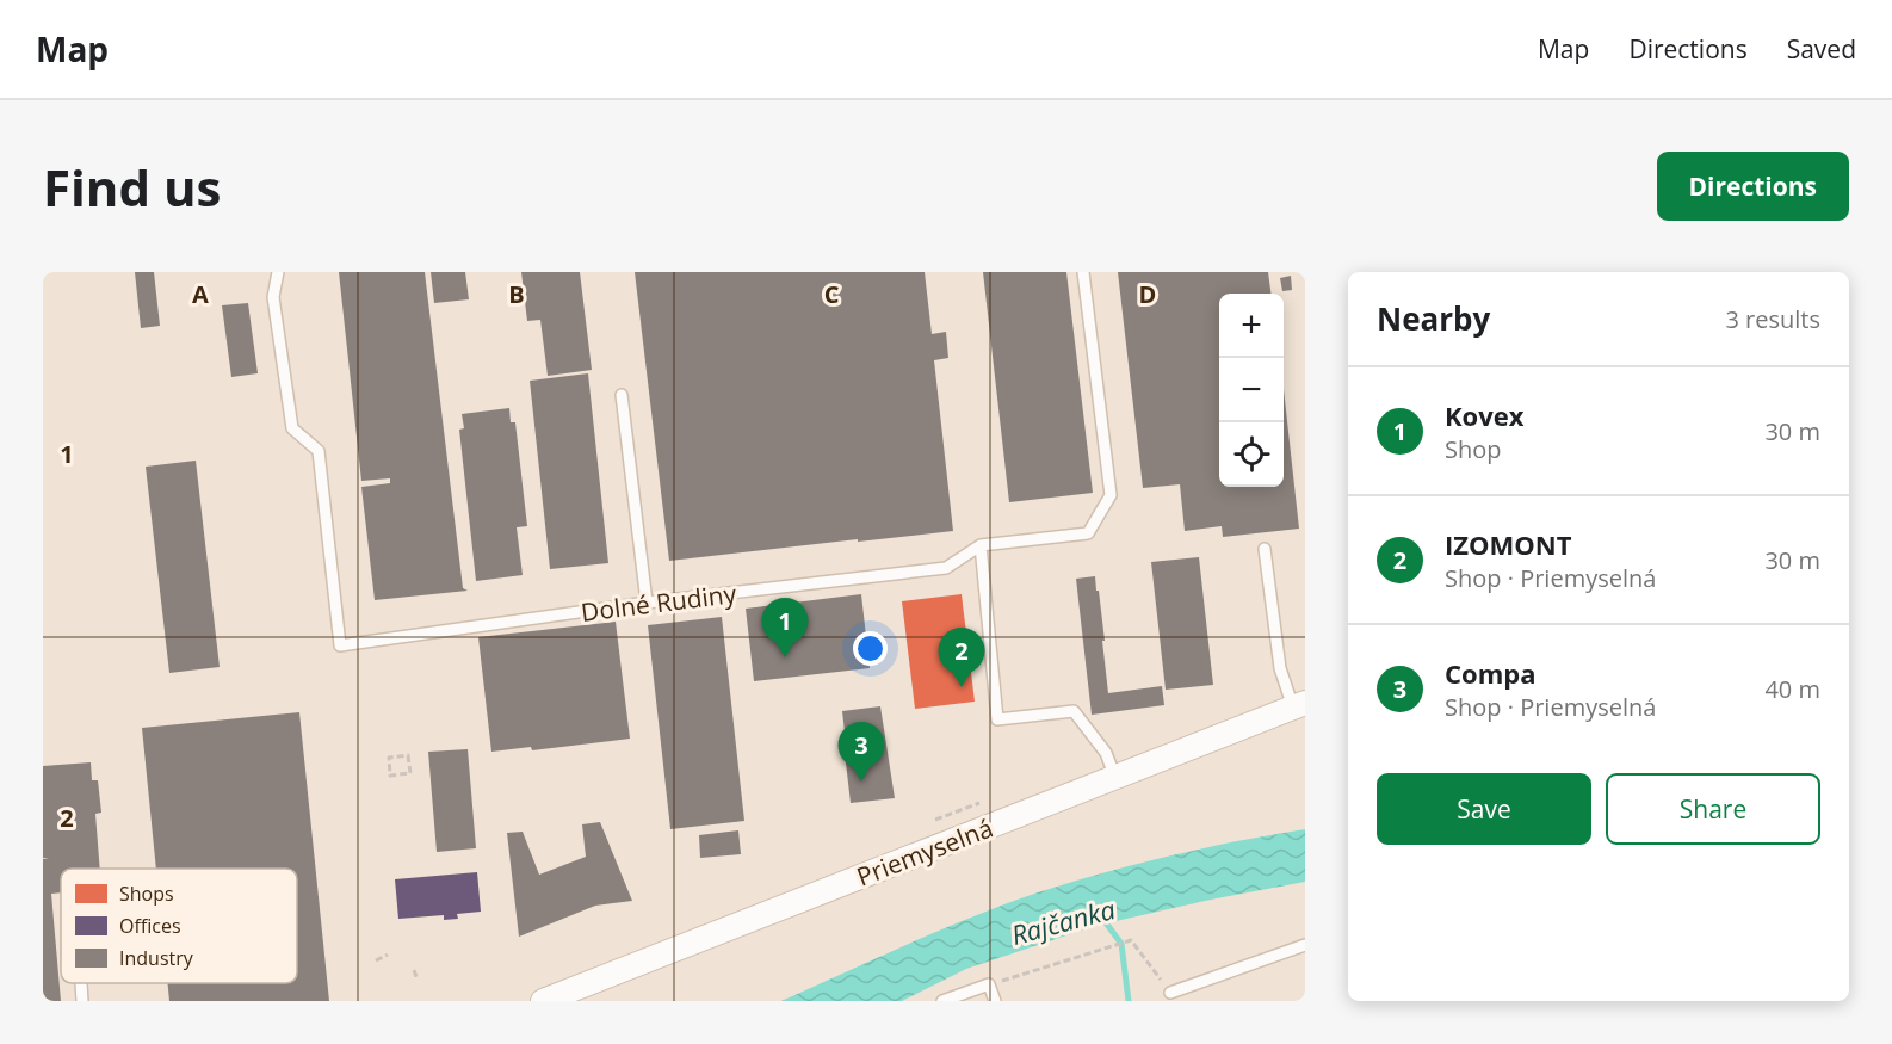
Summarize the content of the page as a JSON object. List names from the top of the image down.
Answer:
{
  "streets": {
    "street": ["Priemyselná"],
    "lane": ["Dolné Rudiny"]
  },
  "water": ["Rajčanka"],
  "legend": ["Shops", "Offices", "Industry"],
  "page": {
    "header": "Map",
    "nav": ["Map", "Directions", "Saved"],
    "buttons": [
      "Directions",
      ["Save", "Share"]
    ],
    "title": "Find us",
    "heading": ["Nearby", "3 results"],
    "map_buttons": ["+", "−"],
    "list": [
      {
        "mark": "1",
        "name": "Kovex",
        "note": "Shop",
        "value": "30 m"
      },
      {
        "mark": "2",
        "name": "IZOMONT",
        "note": "Shop · Priemyselná",
        "value": "30 m"
      },
      {
        "mark": "3",
        "name": "Compa",
        "note": "Shop · Priemyselná",
        "value": "40 m"
      }
    ],
    "pins": ["1", "2", "3"]
  },
  "grid": {
    "columns": [
      "A",
      "B",
      "C",
      "D"
    ],
    "rows": ["1", "2"]
  }
}
